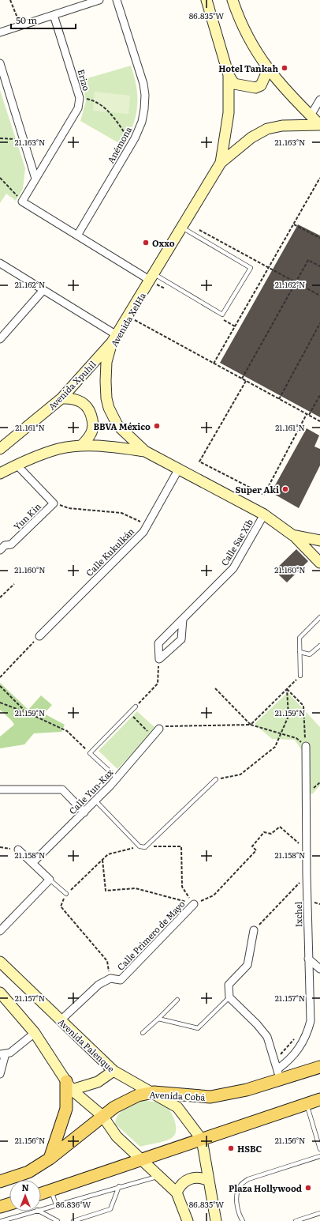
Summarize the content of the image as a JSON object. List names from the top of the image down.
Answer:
{
  "streets": {
    "main road": ["Avenida Cobá"],
    "street": [
      "Erizo",
      "Anémona",
      "Avenida XelHa",
      "Avenida Xpuhil",
      "Yun Kin",
      "Calle Sac Xib",
      "Calle Kukulkán",
      "Calle Yun-Kax",
      "Ixchel",
      "Calle Primero de Mayo",
      "Avenida Palenque"
    ]
  },
  "crossings": [
    ["Avenida XelHa", "Avenida Xpuhil"],
    ["Avenida XelHa", "Calle Sac Xib"],
    ["Avenida XelHa", "Calle Kukulkán"],
    ["Ixchel", "Avenida Cobá"],
    ["Calle Primero de Mayo", "Avenida Palenque"],
    ["Avenida Palenque", "Avenida Cobá"]
  ],
  "places": [
    "Hotel Tankah",
    "Oxxo",
    "BBVA México",
    "Super Aki",
    "HSBC",
    "Plaza Hollywood"
  ],
  "scale_bar": "50 m",
  "north": "top",
  "coordinates": [
    "86.835°W",
    "21.163°N",
    "21.162°N",
    "21.161°N",
    "21.160°N",
    "21.159°N",
    "21.158°N",
    "21.157°N",
    "21.156°N",
    "86.836°W"
  ]
}
